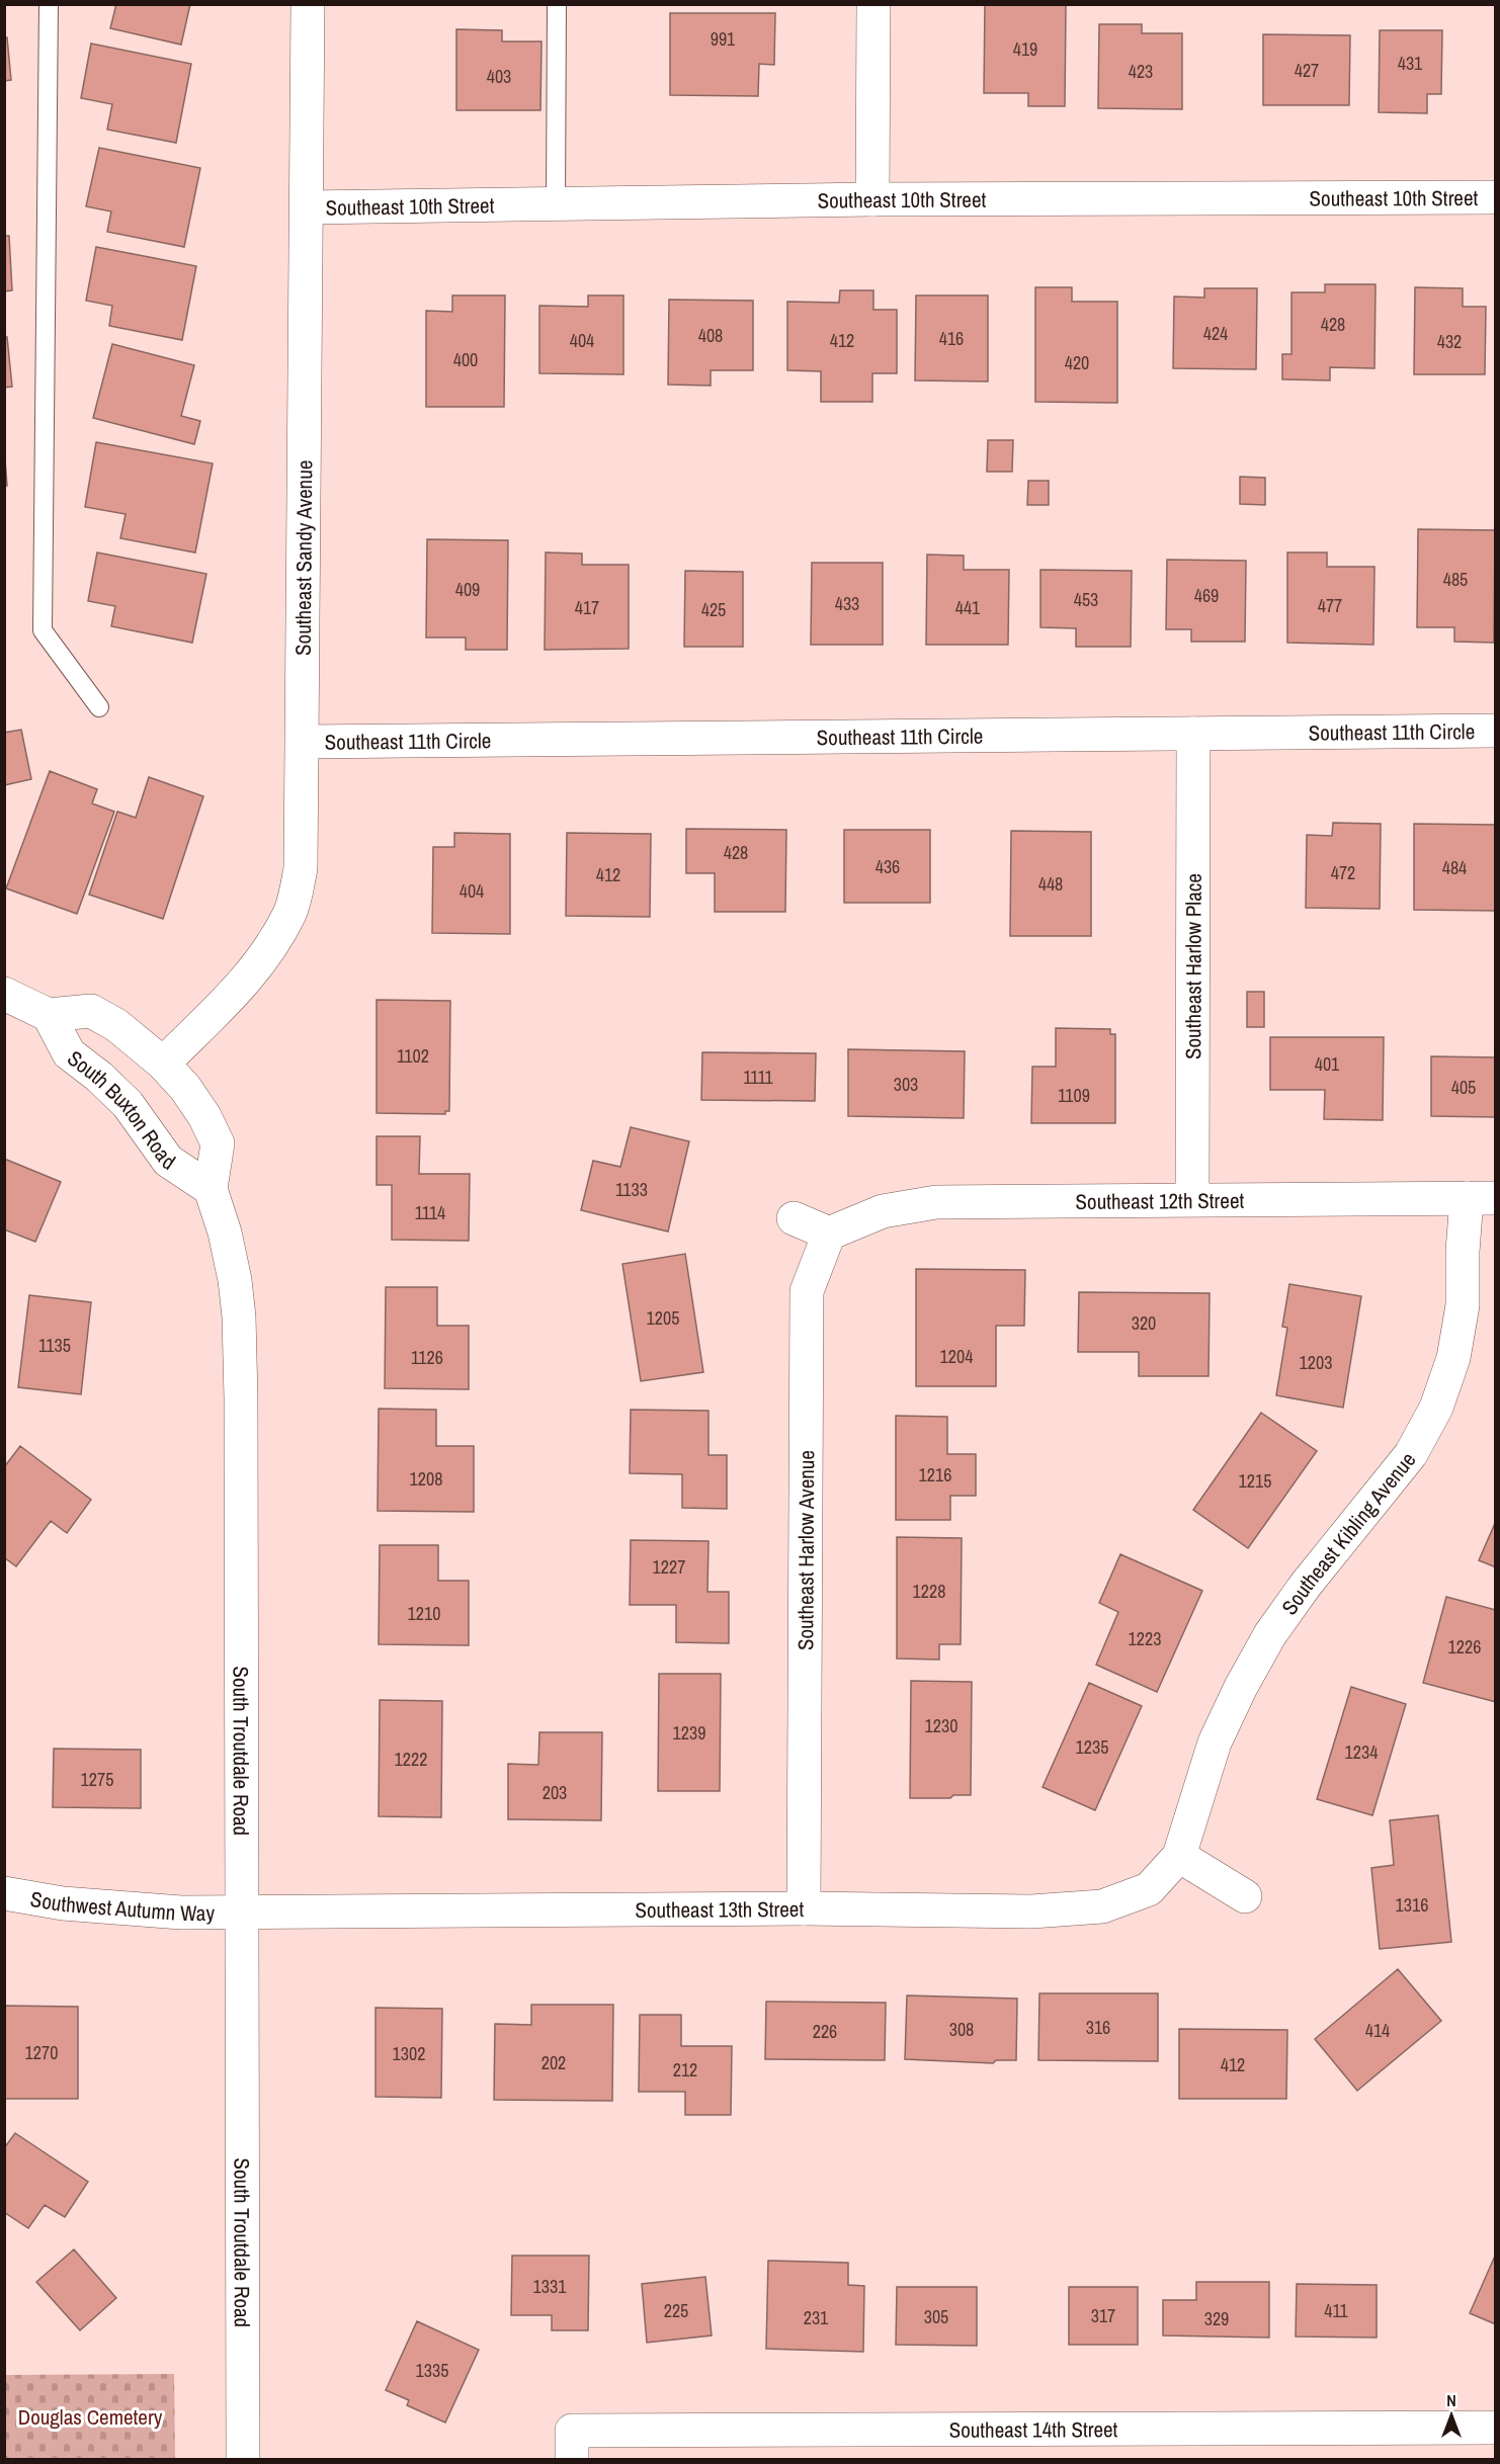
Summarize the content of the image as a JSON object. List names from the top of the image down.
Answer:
{
  "streets": {
    "street": [
      "Southeast 10th Street",
      "Southeast Sandy Avenue",
      "Southeast 11th Circle",
      "Southeast Harlow Place",
      "South Buxton Road",
      "Southeast 12th Street",
      "Southeast Kibling Avenue",
      "Southeast Harlow Avenue",
      "South Troutdale Road",
      "Southwest Autumn Way",
      "Southeast 13th Street",
      "Southeast 14th Street"
    ]
  },
  "crossings": [
    ["Southeast 10th Street", "Southeast Sandy Avenue"],
    ["Southeast Sandy Avenue", "Southeast 11th Circle"],
    ["Southeast Sandy Avenue", "South Troutdale Road"],
    ["Southeast 11th Circle", "Southeast Harlow Place"],
    ["Southeast Harlow Place", "Southeast 12th Street"],
    ["South Buxton Road", "South Troutdale Road"],
    ["Southeast 12th Street", "Southeast Kibling Avenue"],
    ["Southeast 12th Street", "Southeast Harlow Avenue"],
    ["Southeast Kibling Avenue", "Southeast 13th Street"],
    ["Southeast Harlow Avenue", "Southeast 13th Street"],
    ["South Troutdale Road", "Southwest Autumn Way"],
    ["South Troutdale Road", "Southeast 13th Street"],
    ["Southwest Autumn Way", "Southeast 13th Street"]
  ],
  "parks": ["Douglas Cemetery"],
  "house_numbers": [
    "991",
    "419",
    "431",
    "427",
    "423",
    "403",
    "428",
    "424",
    "408",
    "416",
    "404",
    "412",
    "432",
    "400",
    "420",
    "485",
    "409",
    "469",
    "453",
    "433",
    "477",
    "417",
    "441",
    "425",
    "428",
    "436",
    "484",
    "472",
    "412",
    "448",
    "404",
    "1102",
    "401",
    "1111",
    "303",
    "405",
    "1109",
    "1133",
    "1114",
    "1205",
    "320",
    "1135",
    "1204",
    "1126",
    "1203",
    "1216",
    "1208",
    "1215",
    "1227",
    "1228",
    "1210",
    "1223",
    "1226",
    "1230",
    "1239",
    "1235",
    "1234",
    "1222",
    "1275",
    "203",
    "1316",
    "316",
    "308",
    "414",
    "226",
    "1270",
    "1302",
    "202",
    "412",
    "212",
    "1331",
    "225",
    "411",
    "317",
    "305",
    "231",
    "329",
    "1335"
  ],
  "north": "top"
}
